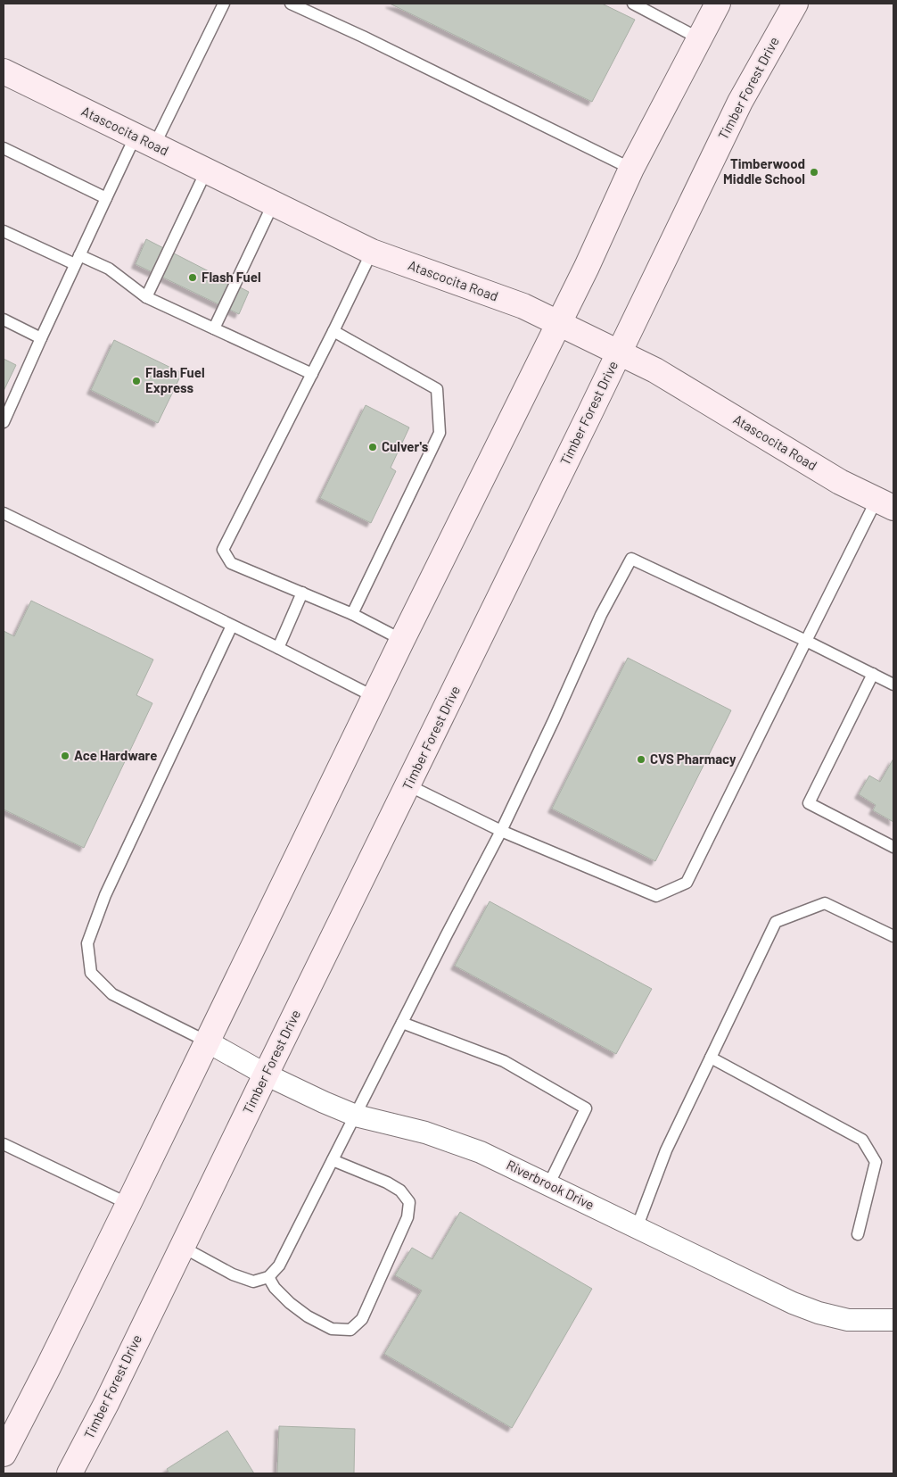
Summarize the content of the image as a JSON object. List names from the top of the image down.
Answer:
{
  "streets": {
    "main road": ["Timber Forest Drive", "Atascocita Road"],
    "street": ["Riverbrook Drive"]
  },
  "crossings": [
    ["Timber Forest Drive", "Atascocita Road"],
    ["Timber Forest Drive", "Riverbrook Drive"]
  ],
  "places": [
    "Timberwood Middle School",
    "Flash Fuel",
    "Flash Fuel Express",
    "Culver's",
    "Ace Hardware",
    "CVS Pharmacy"
  ]
}
